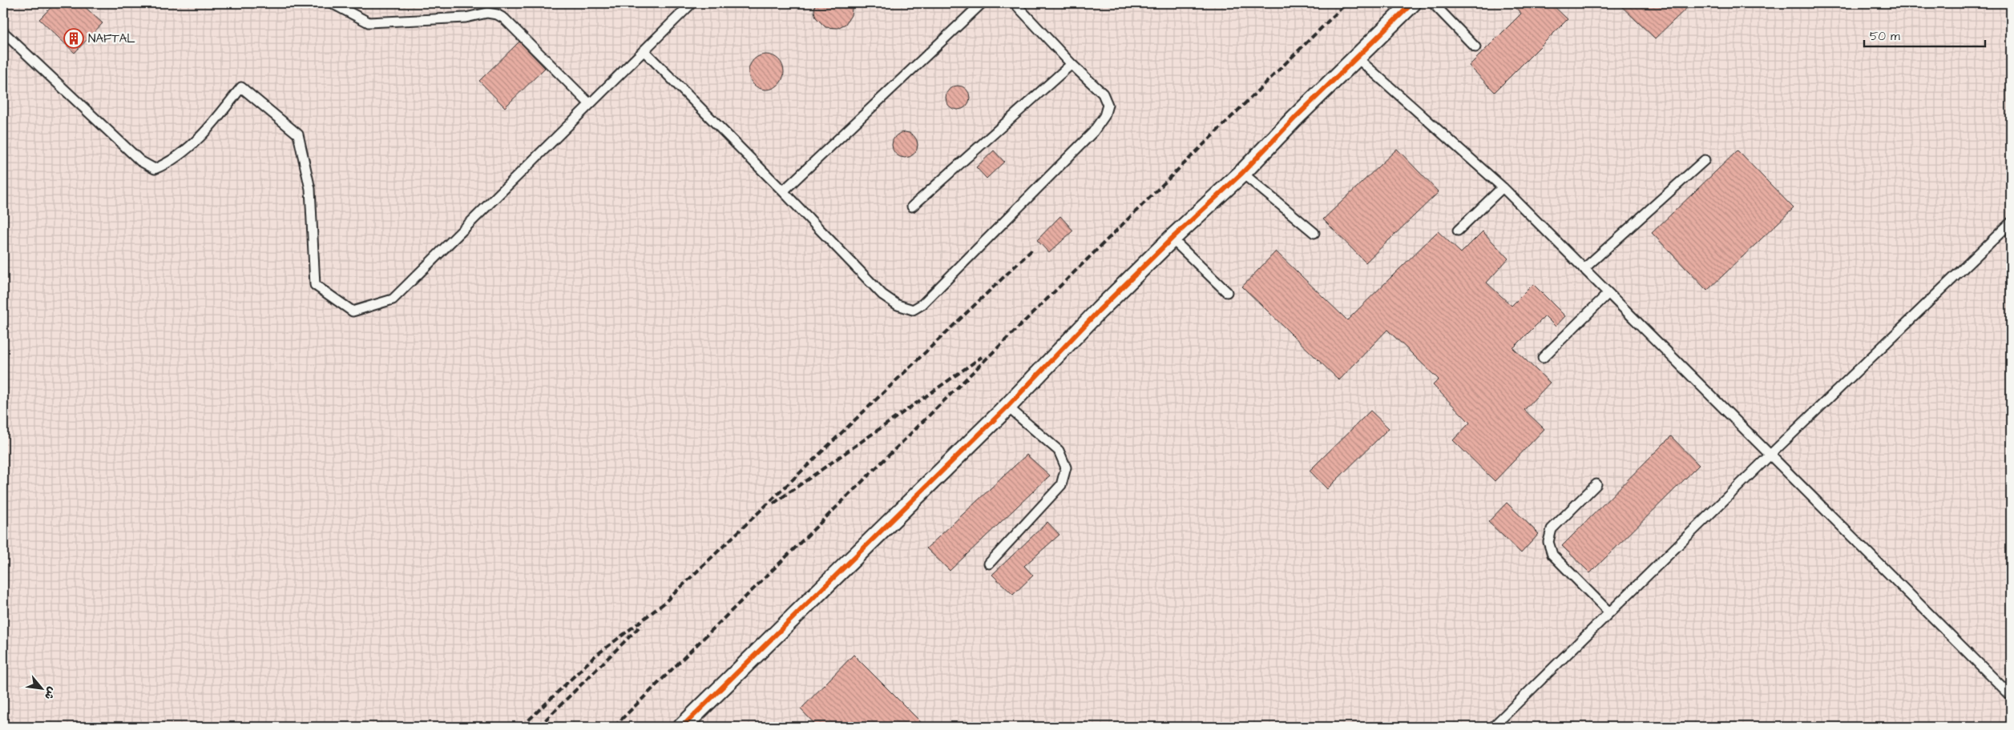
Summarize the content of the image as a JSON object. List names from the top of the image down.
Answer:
{
  "places": {
    "building": ["NAFTAL"]
  },
  "scale_bar": "50 m",
  "north": "bottom right"
}
